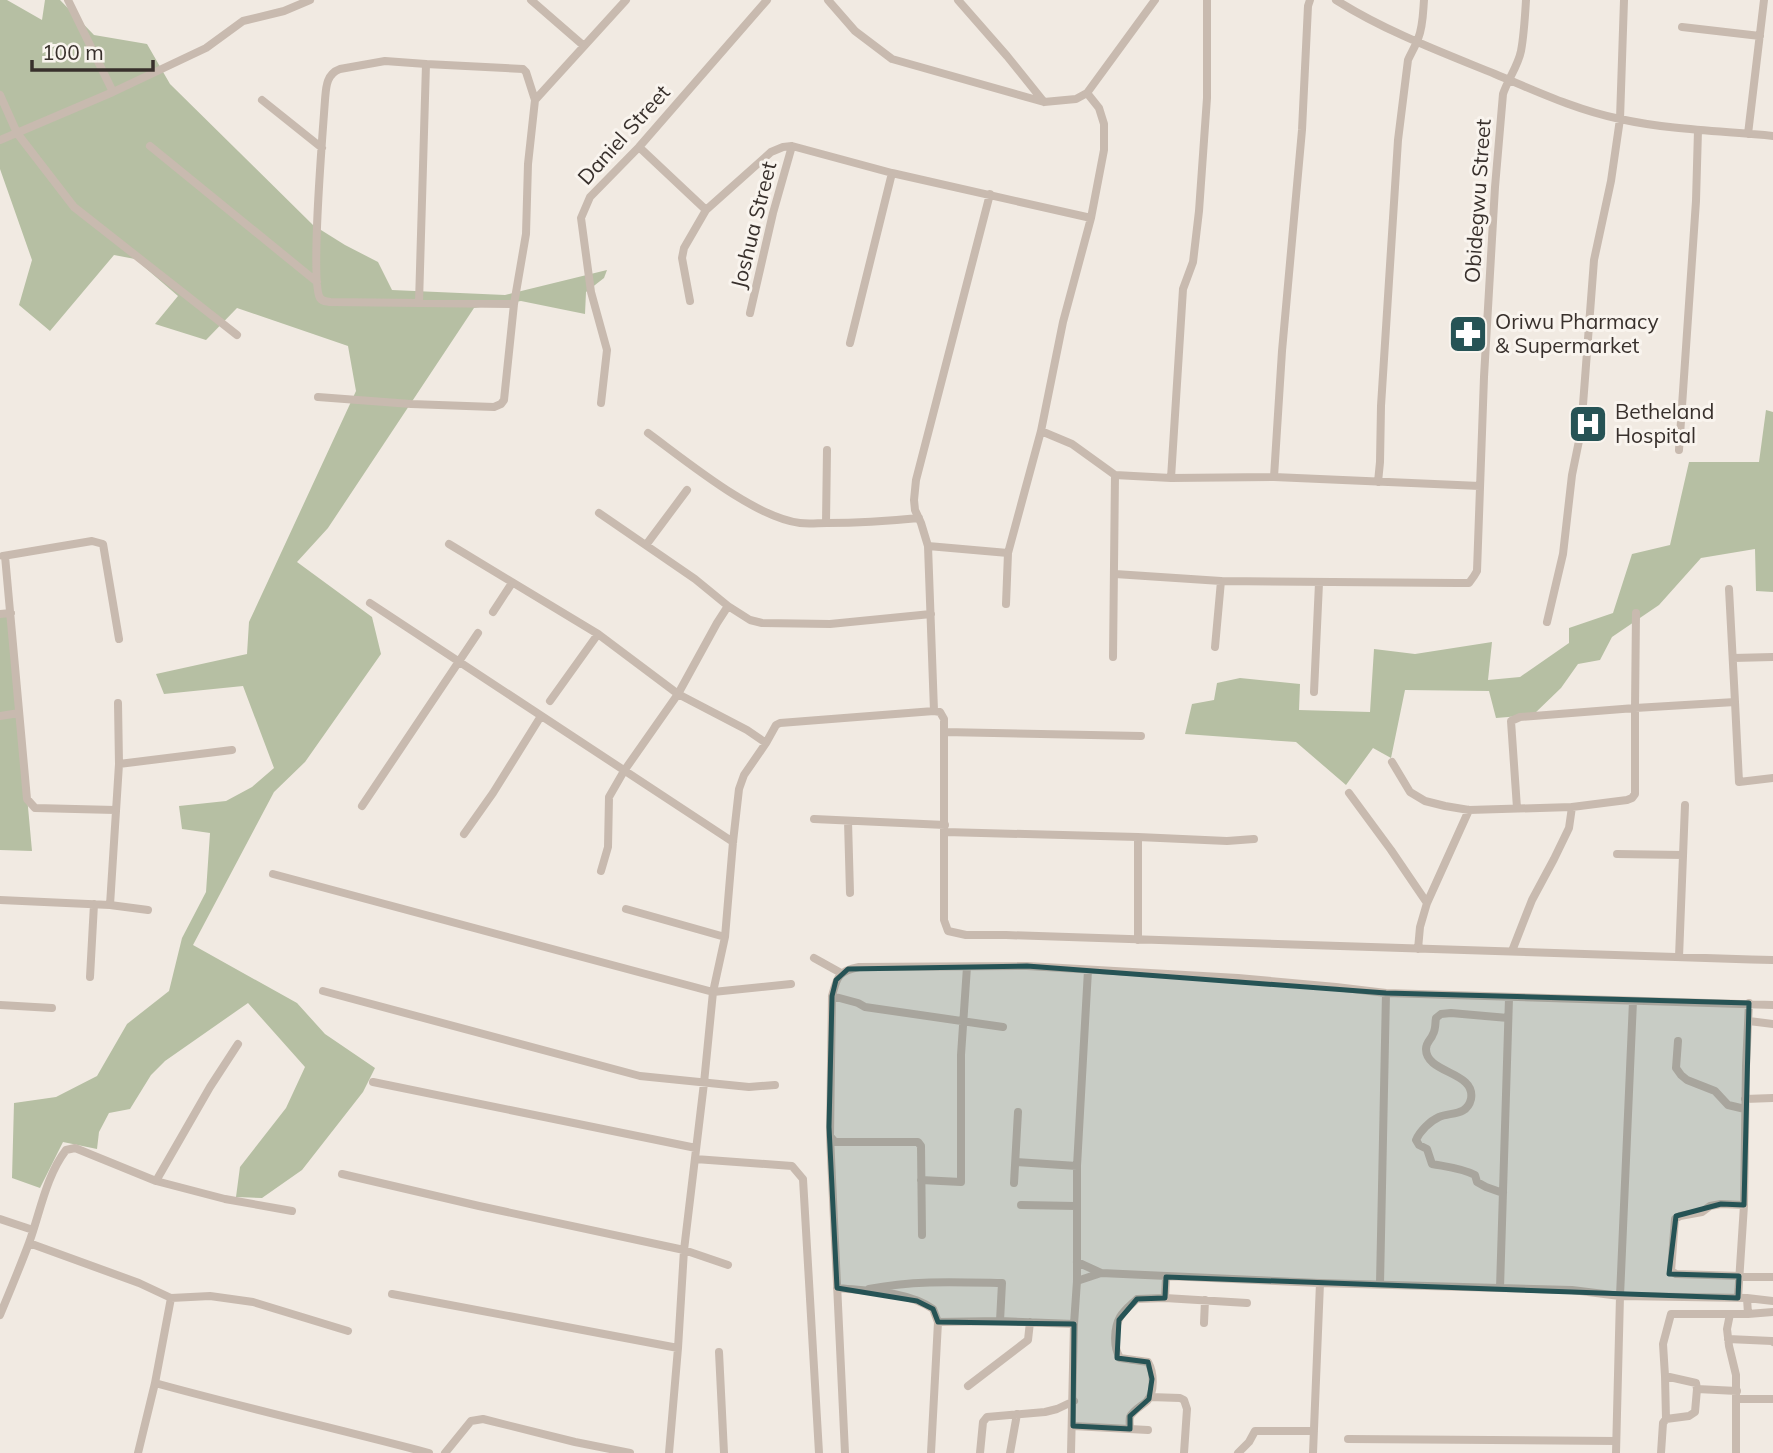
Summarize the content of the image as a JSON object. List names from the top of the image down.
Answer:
{
  "streets": {
    "street": ["Daniel Street", "Obidegwu Street", "Joshua Street"]
  },
  "places": {
    "pharmacy": ["Oriwu Pharmacy & Supermarket"],
    "hospital": ["Betheland Hospital"]
  },
  "scale_bar": "100 m"
}
